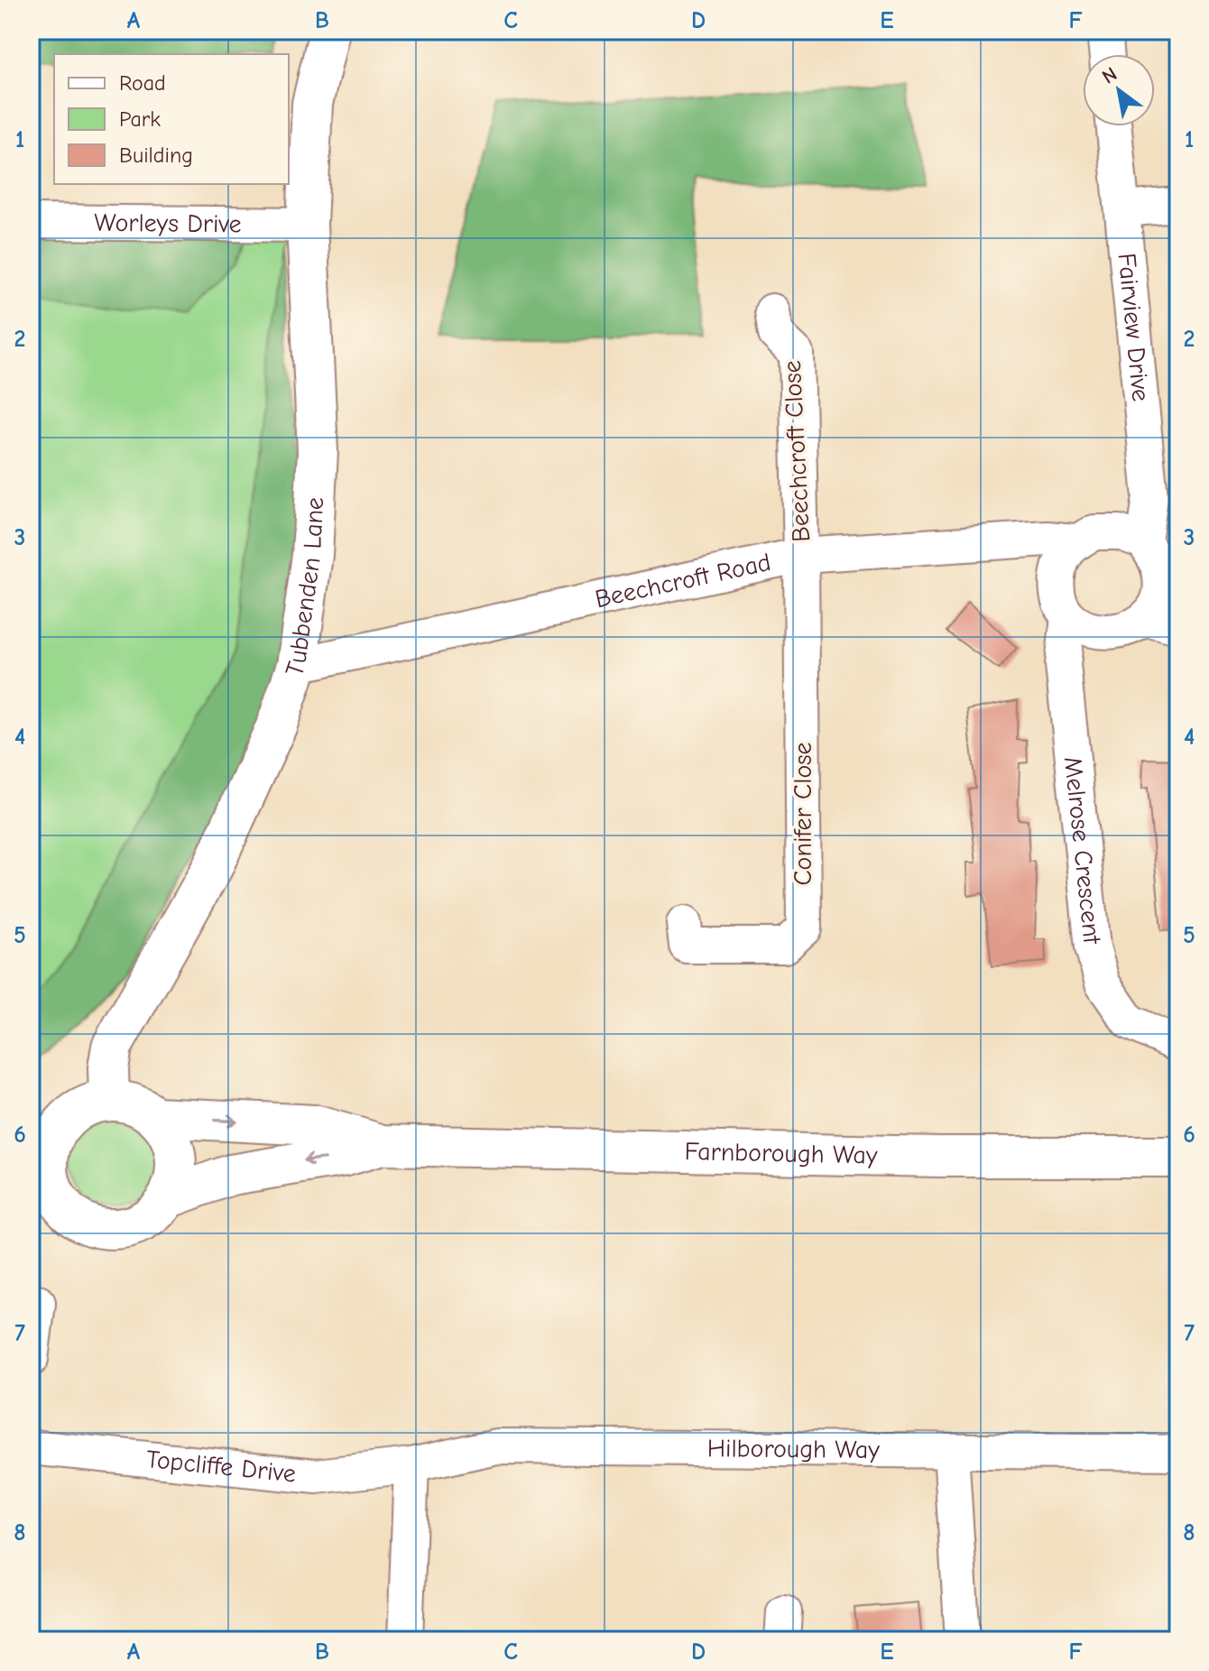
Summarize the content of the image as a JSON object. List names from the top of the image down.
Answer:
{
  "streets": {
    "main road": ["Tubbenden Lane", "Farnborough Way"],
    "street": [
      "Worleys Drive",
      "Fairview Drive",
      "Beechcroft Close",
      "Beechcroft Road",
      "Conifer Close",
      "Melrose Crescent",
      "Hilborough Way",
      "Topcliffe Drive"
    ]
  },
  "crossings": [
    ["Worleys Drive", "Tubbenden Lane"],
    ["Fairview Drive", "Beechcroft Road"],
    ["Fairview Drive", "Melrose Crescent"],
    ["Beechcroft Close", "Beechcroft Road"],
    ["Beechcroft Close", "Conifer Close"],
    ["Beechcroft Road", "Tubbenden Lane"],
    ["Beechcroft Road", "Conifer Close"],
    ["Beechcroft Road", "Melrose Crescent"],
    ["Tubbenden Lane", "Farnborough Way"],
    ["Hilborough Way", "Topcliffe Drive"]
  ],
  "legend": ["Road", "Park", "Building"],
  "north": "top left",
  "grid": {
    "columns": [
      "A",
      "B",
      "C",
      "D",
      "E",
      "F"
    ],
    "rows": [
      "1",
      "2",
      "3",
      "4",
      "5",
      "6",
      "7",
      "8"
    ]
  }
}
